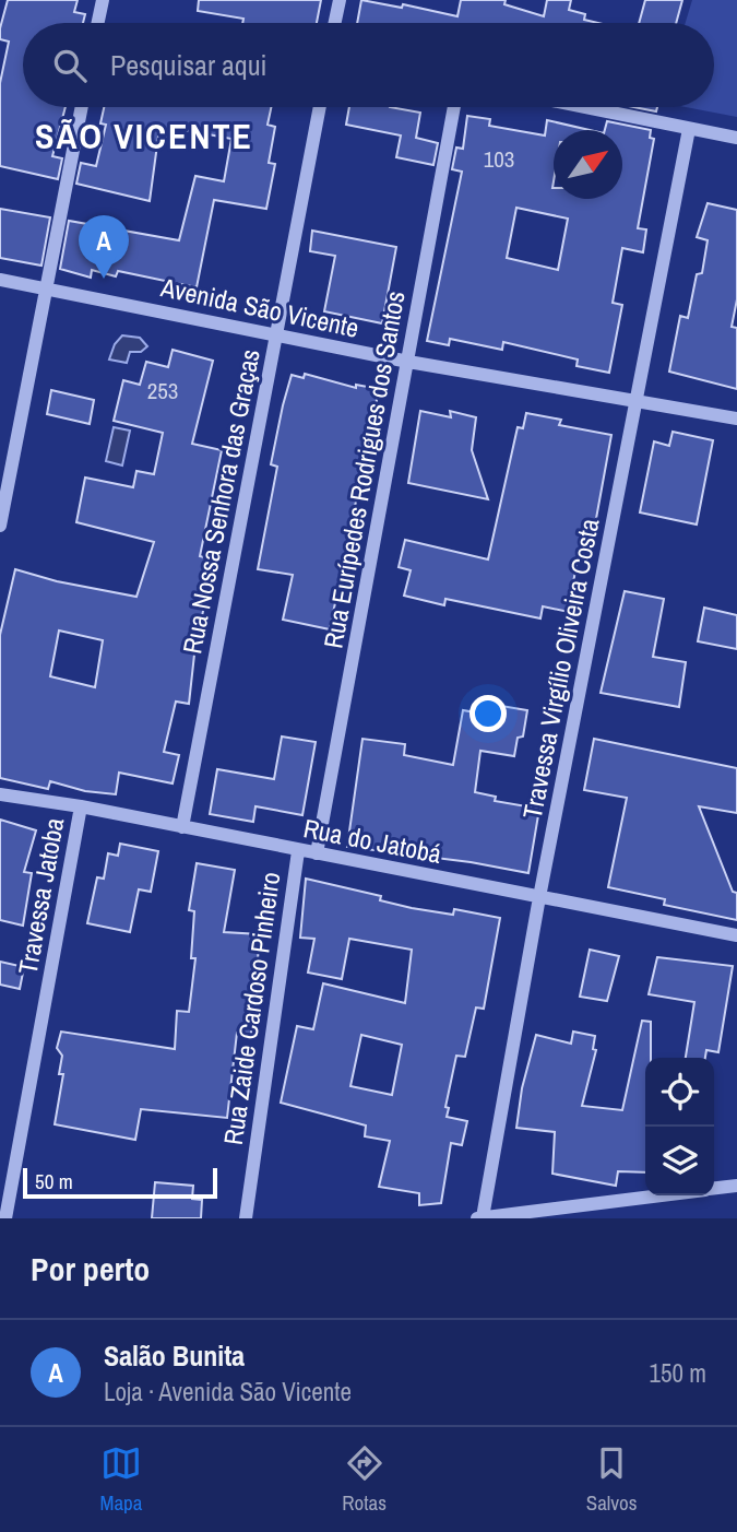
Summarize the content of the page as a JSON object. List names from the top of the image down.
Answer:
{
  "streets": {
    "street": [
      "Avenida São Vicente",
      "Rua Eurípedes Rodrigues dos Santos",
      "Rua Nossa Senhora das Graças",
      "Travessa Virgílio Oliveira Costa",
      "Rua do Jatobá",
      "Travessa Jatoba",
      "Rua Zaide Cardoso Pinheiro"
    ]
  },
  "crossings": [
    ["Avenida São Vicente", "Rua Eurípedes Rodrigues dos Santos"],
    ["Avenida São Vicente", "Rua Nossa Senhora das Graças"],
    ["Avenida São Vicente", "Travessa Virgílio Oliveira Costa"],
    ["Rua Eurípedes Rodrigues dos Santos", "Rua do Jatobá"],
    ["Rua Nossa Senhora das Graças", "Rua do Jatobá"],
    ["Travessa Virgílio Oliveira Costa", "Rua do Jatobá"],
    ["Rua do Jatobá", "Travessa Jatoba"],
    ["Rua do Jatobá", "Rua Zaide Cardoso Pinheiro"]
  ],
  "districts": ["SÃO VICENTE"],
  "house_numbers": ["103", "253"],
  "scale_bar": "50 m",
  "north": "top right",
  "page": {
    "search": "Pesquisar aqui",
    "pins": "A",
    "scale": "50 m",
    "heading": "Por perto",
    "list": [
      {
        "mark": "A",
        "name": "Salão Bunita",
        "note": "Loja · Avenida São Vicente",
        "value": "150 m"
      }
    ],
    "nav": ["Mapa", "Rotas", "Salvos"]
  }
}
